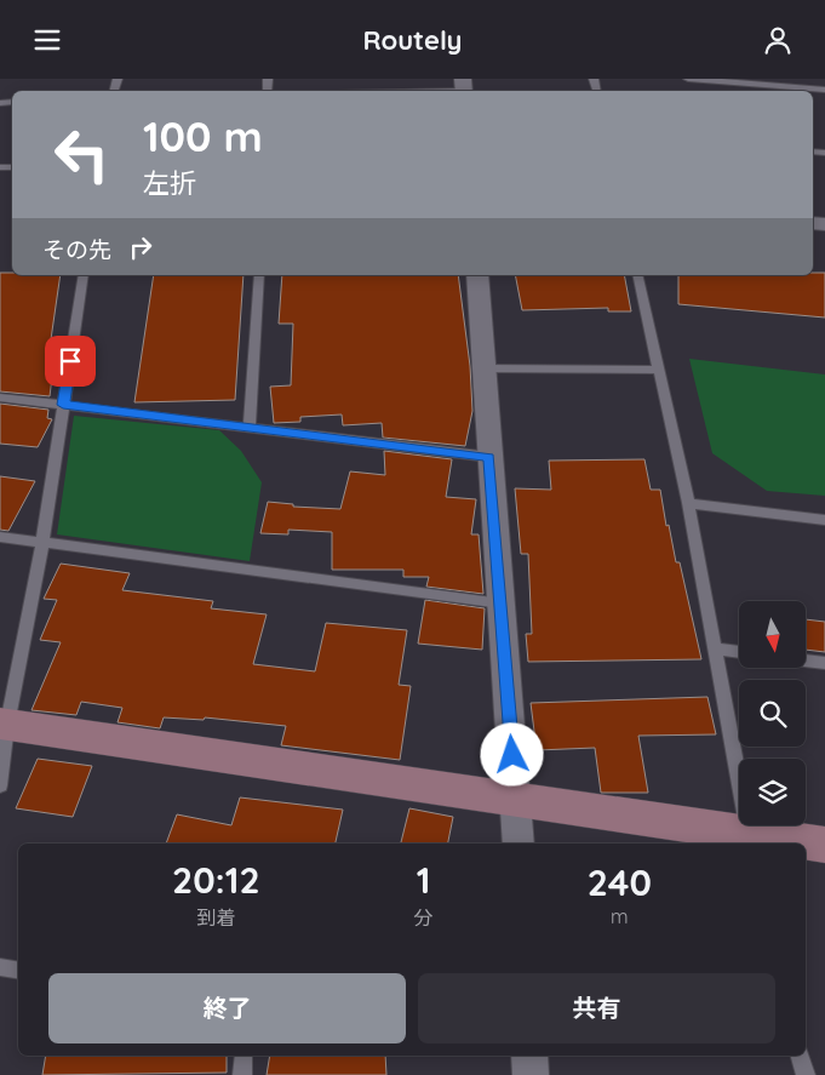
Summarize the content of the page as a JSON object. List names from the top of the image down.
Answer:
{
  "north": "bottom",
  "page": {
    "header": "Routely",
    "turn": ["100 m", "左折"],
    "then": "その先",
    "eta": [
      "20:12",
      "到着",
      "1",
      "分",
      "240",
      "m"
    ],
    "buttons": ["終了", "共有"]
  }
}
